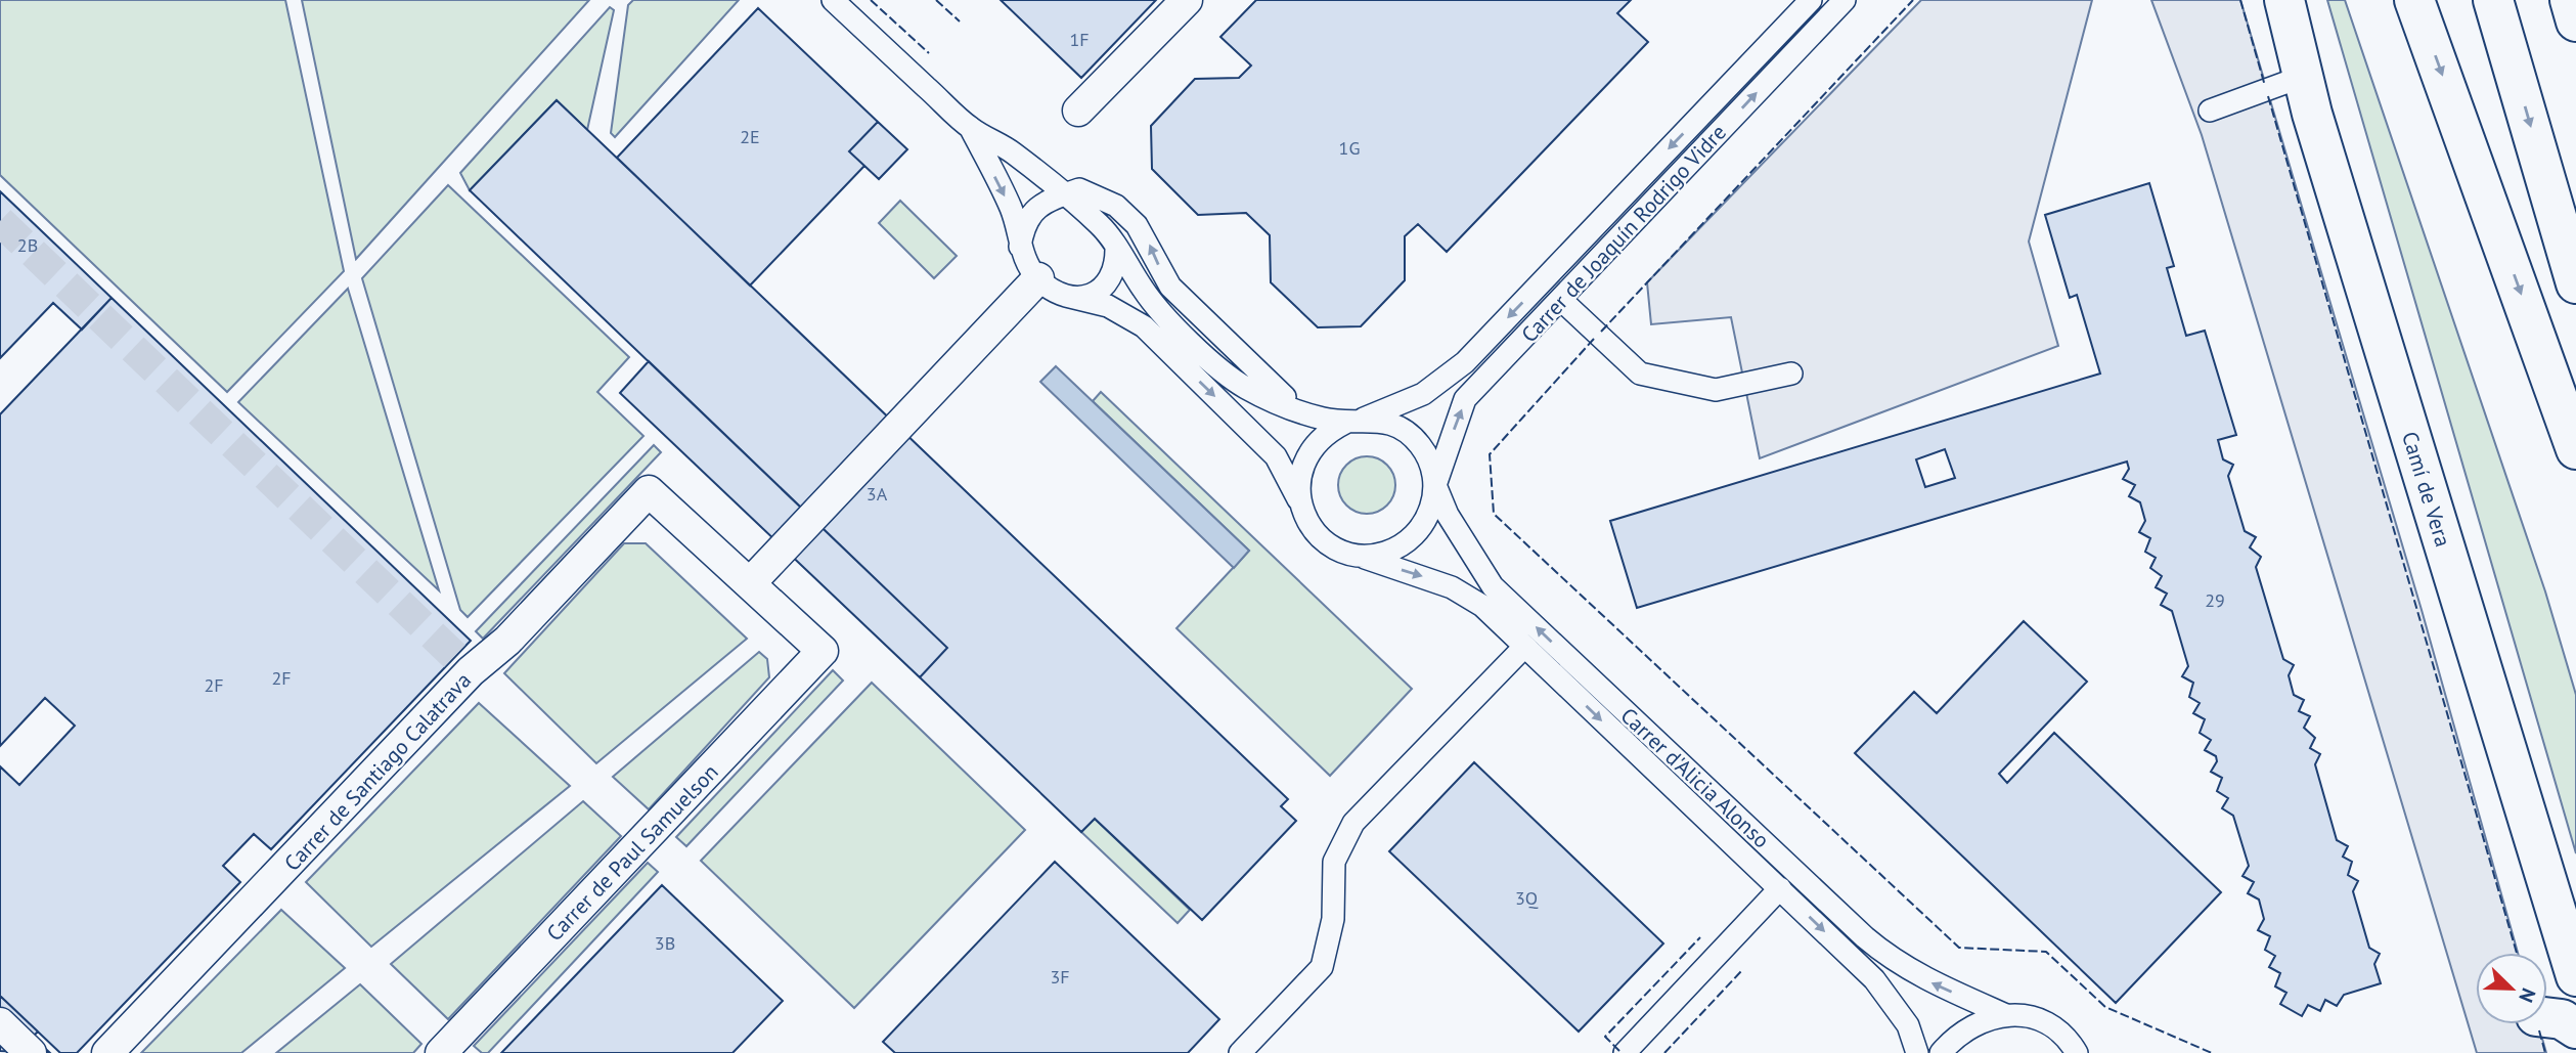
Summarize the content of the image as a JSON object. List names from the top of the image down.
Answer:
{
  "streets": {
    "main road": ["Camí de Vera"],
    "street": ["Carrer de Santiago Calatrava", "Carrer de Paul Samuelson"],
    "lane": ["Carrer de Joaquín Rodrigo Vidre", "Carrer d'Alicia Alonso"]
  },
  "crossings": [
    ["Carrer de Joaquín Rodrigo Vidre", "Carrer d'Alicia Alonso"],
    ["Carrer de Santiago Calatrava", "Carrer de Paul Samuelson"]
  ],
  "house_numbers": [
    "1F",
    "2E",
    "1G",
    "2B",
    "3A",
    "29",
    "2F",
    "2F",
    "3Q",
    "3B",
    "3F"
  ],
  "north": "bottom right"
}
